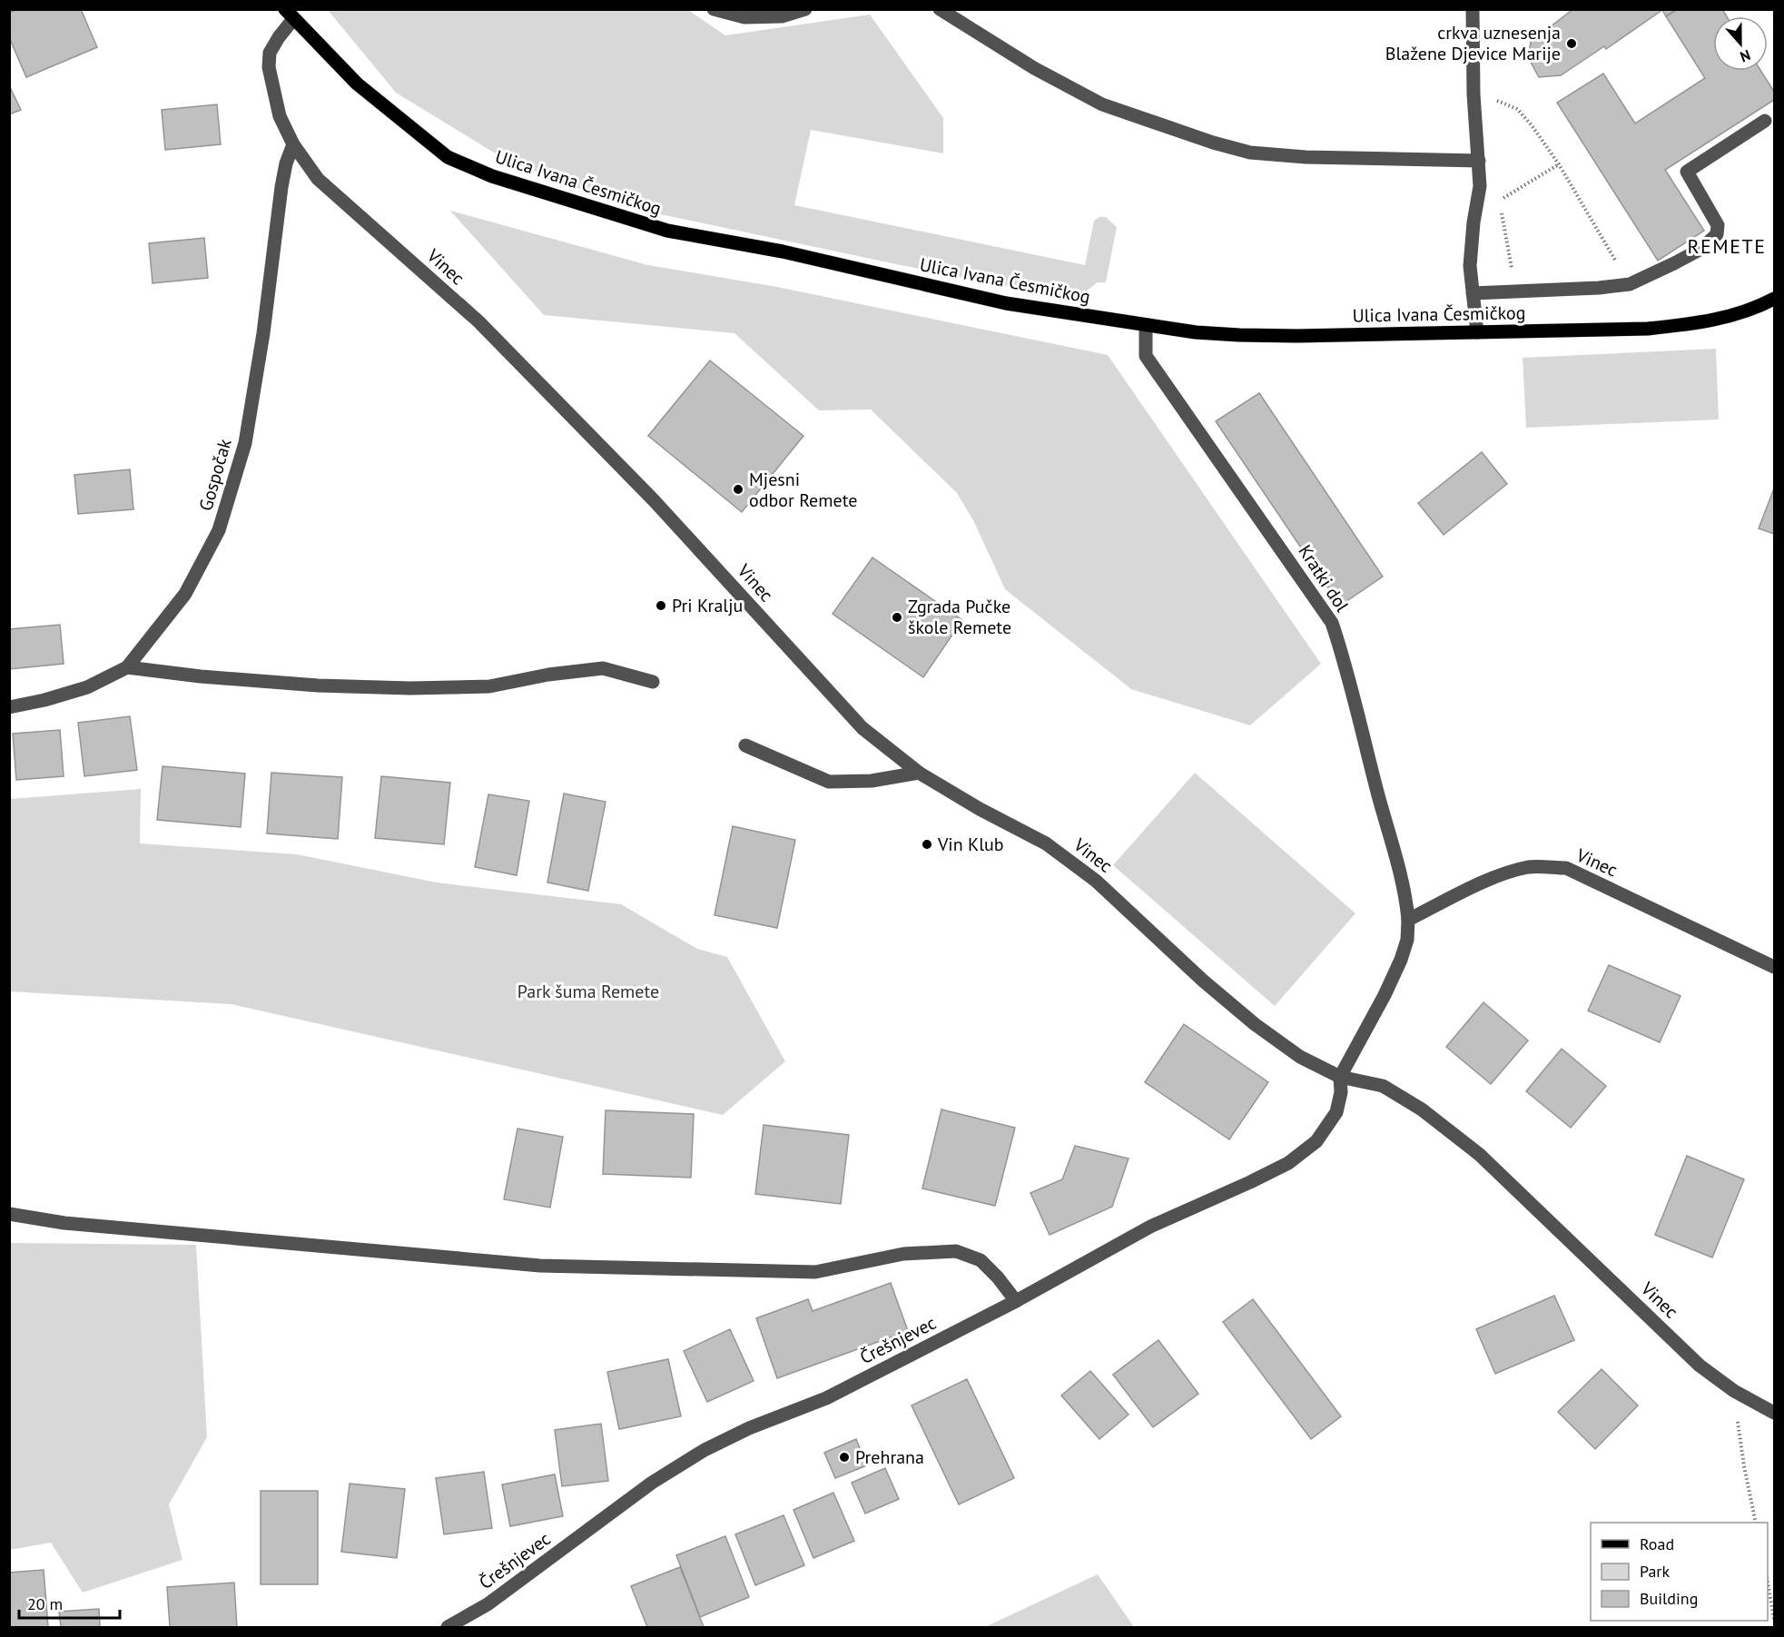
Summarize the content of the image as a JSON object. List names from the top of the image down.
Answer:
{
  "streets": {
    "main road": ["Ulica Ivana Česmičkog"],
    "street": [
      "Vinec",
      "Gospočak",
      "Kratki dol",
      "Črešnjevec"
    ]
  },
  "crossings": [
    ["Ulica Ivana Česmičkog", "Vinec"],
    ["Ulica Ivana Česmičkog", "Kratki dol"],
    ["Vinec", "Gospočak"],
    ["Vinec", "Kratki dol"],
    ["Vinec", "Črešnjevec"]
  ],
  "districts": ["REMETE"],
  "parks": ["Park šuma Remete"],
  "places": [
    "crkva uznesenja Blažene Djevice Marije",
    "Mjesni odbor Remete",
    "Pri Kralju",
    "Zgrada Pučke škole Remete",
    "Vin Klub",
    "Prehrana"
  ],
  "legend": ["Road", "Park", "Building"],
  "scale_bar": "20 m",
  "north": "bottom"
}
